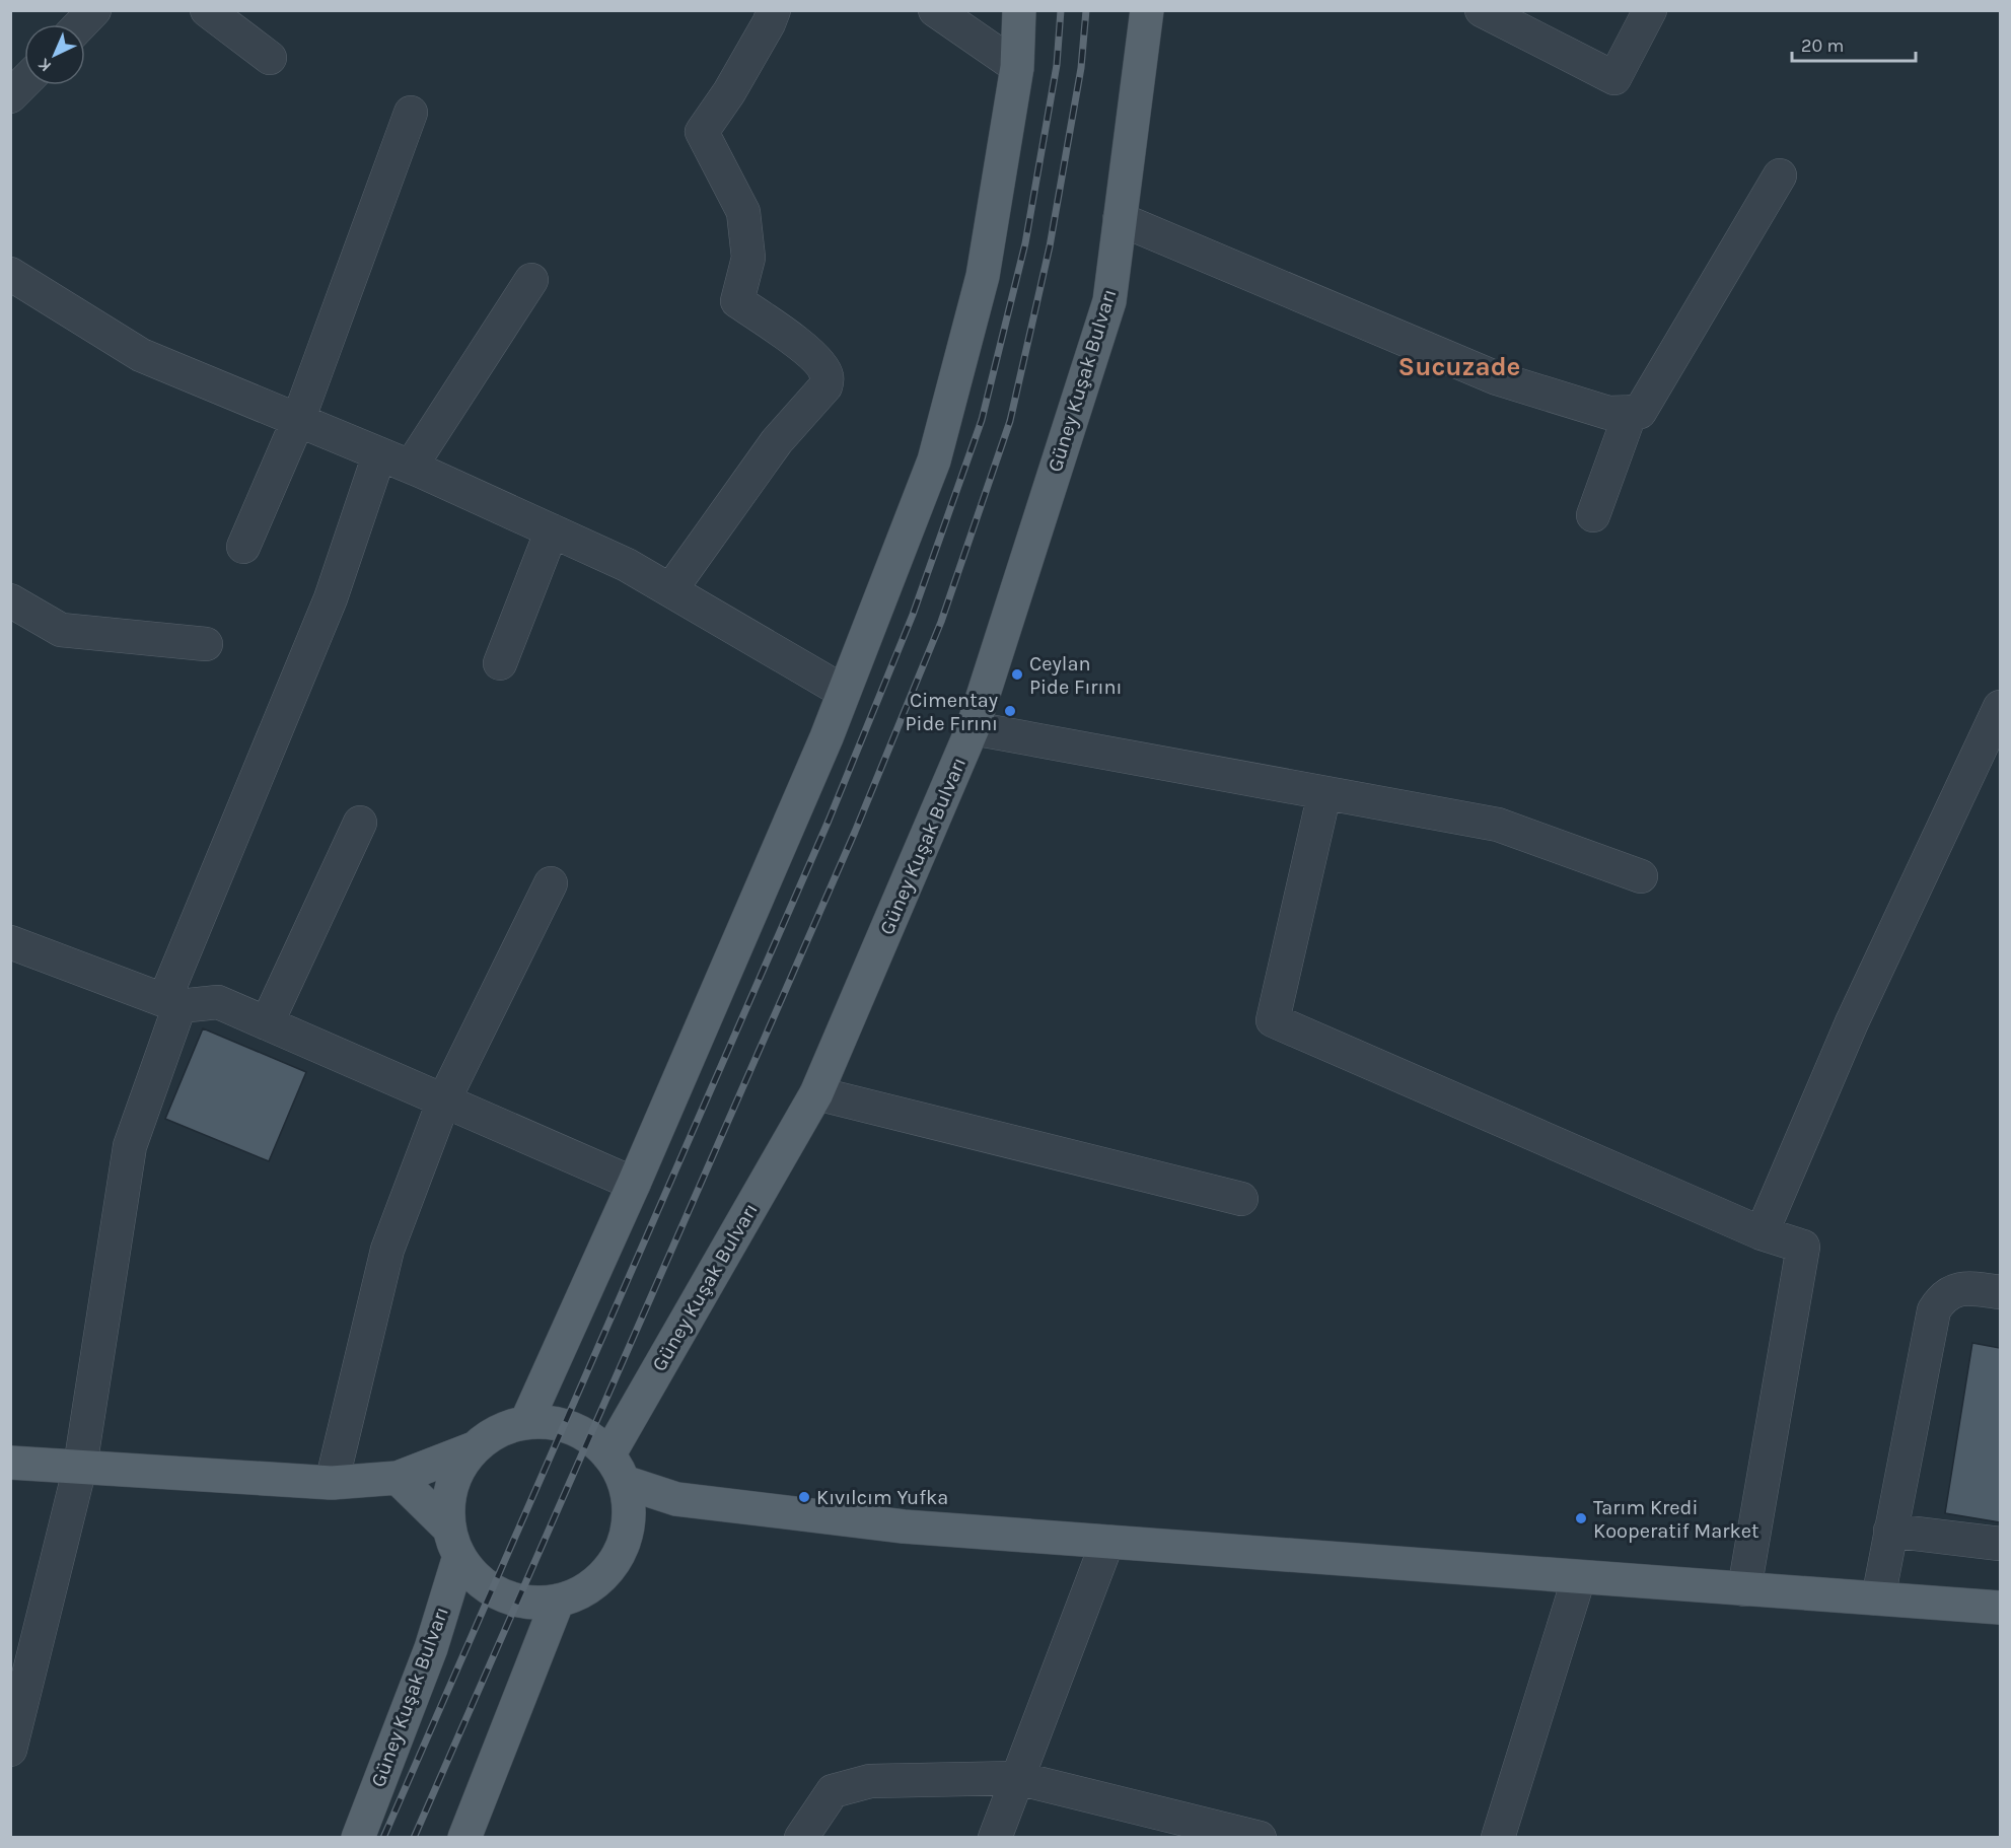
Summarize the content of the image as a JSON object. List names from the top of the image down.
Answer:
{
  "streets": {
    "main road": ["Güney Kuşak Bulvarı"]
  },
  "districts": ["Sucuzade"],
  "places": [
    "Ceylan Pide Fırını",
    "Cimentay Pide Fırını",
    "Kıvılcım Yufka",
    "Tarım Kredi Kooperatif Market"
  ],
  "scale_bar": "20 m",
  "north": "bottom left"
}
